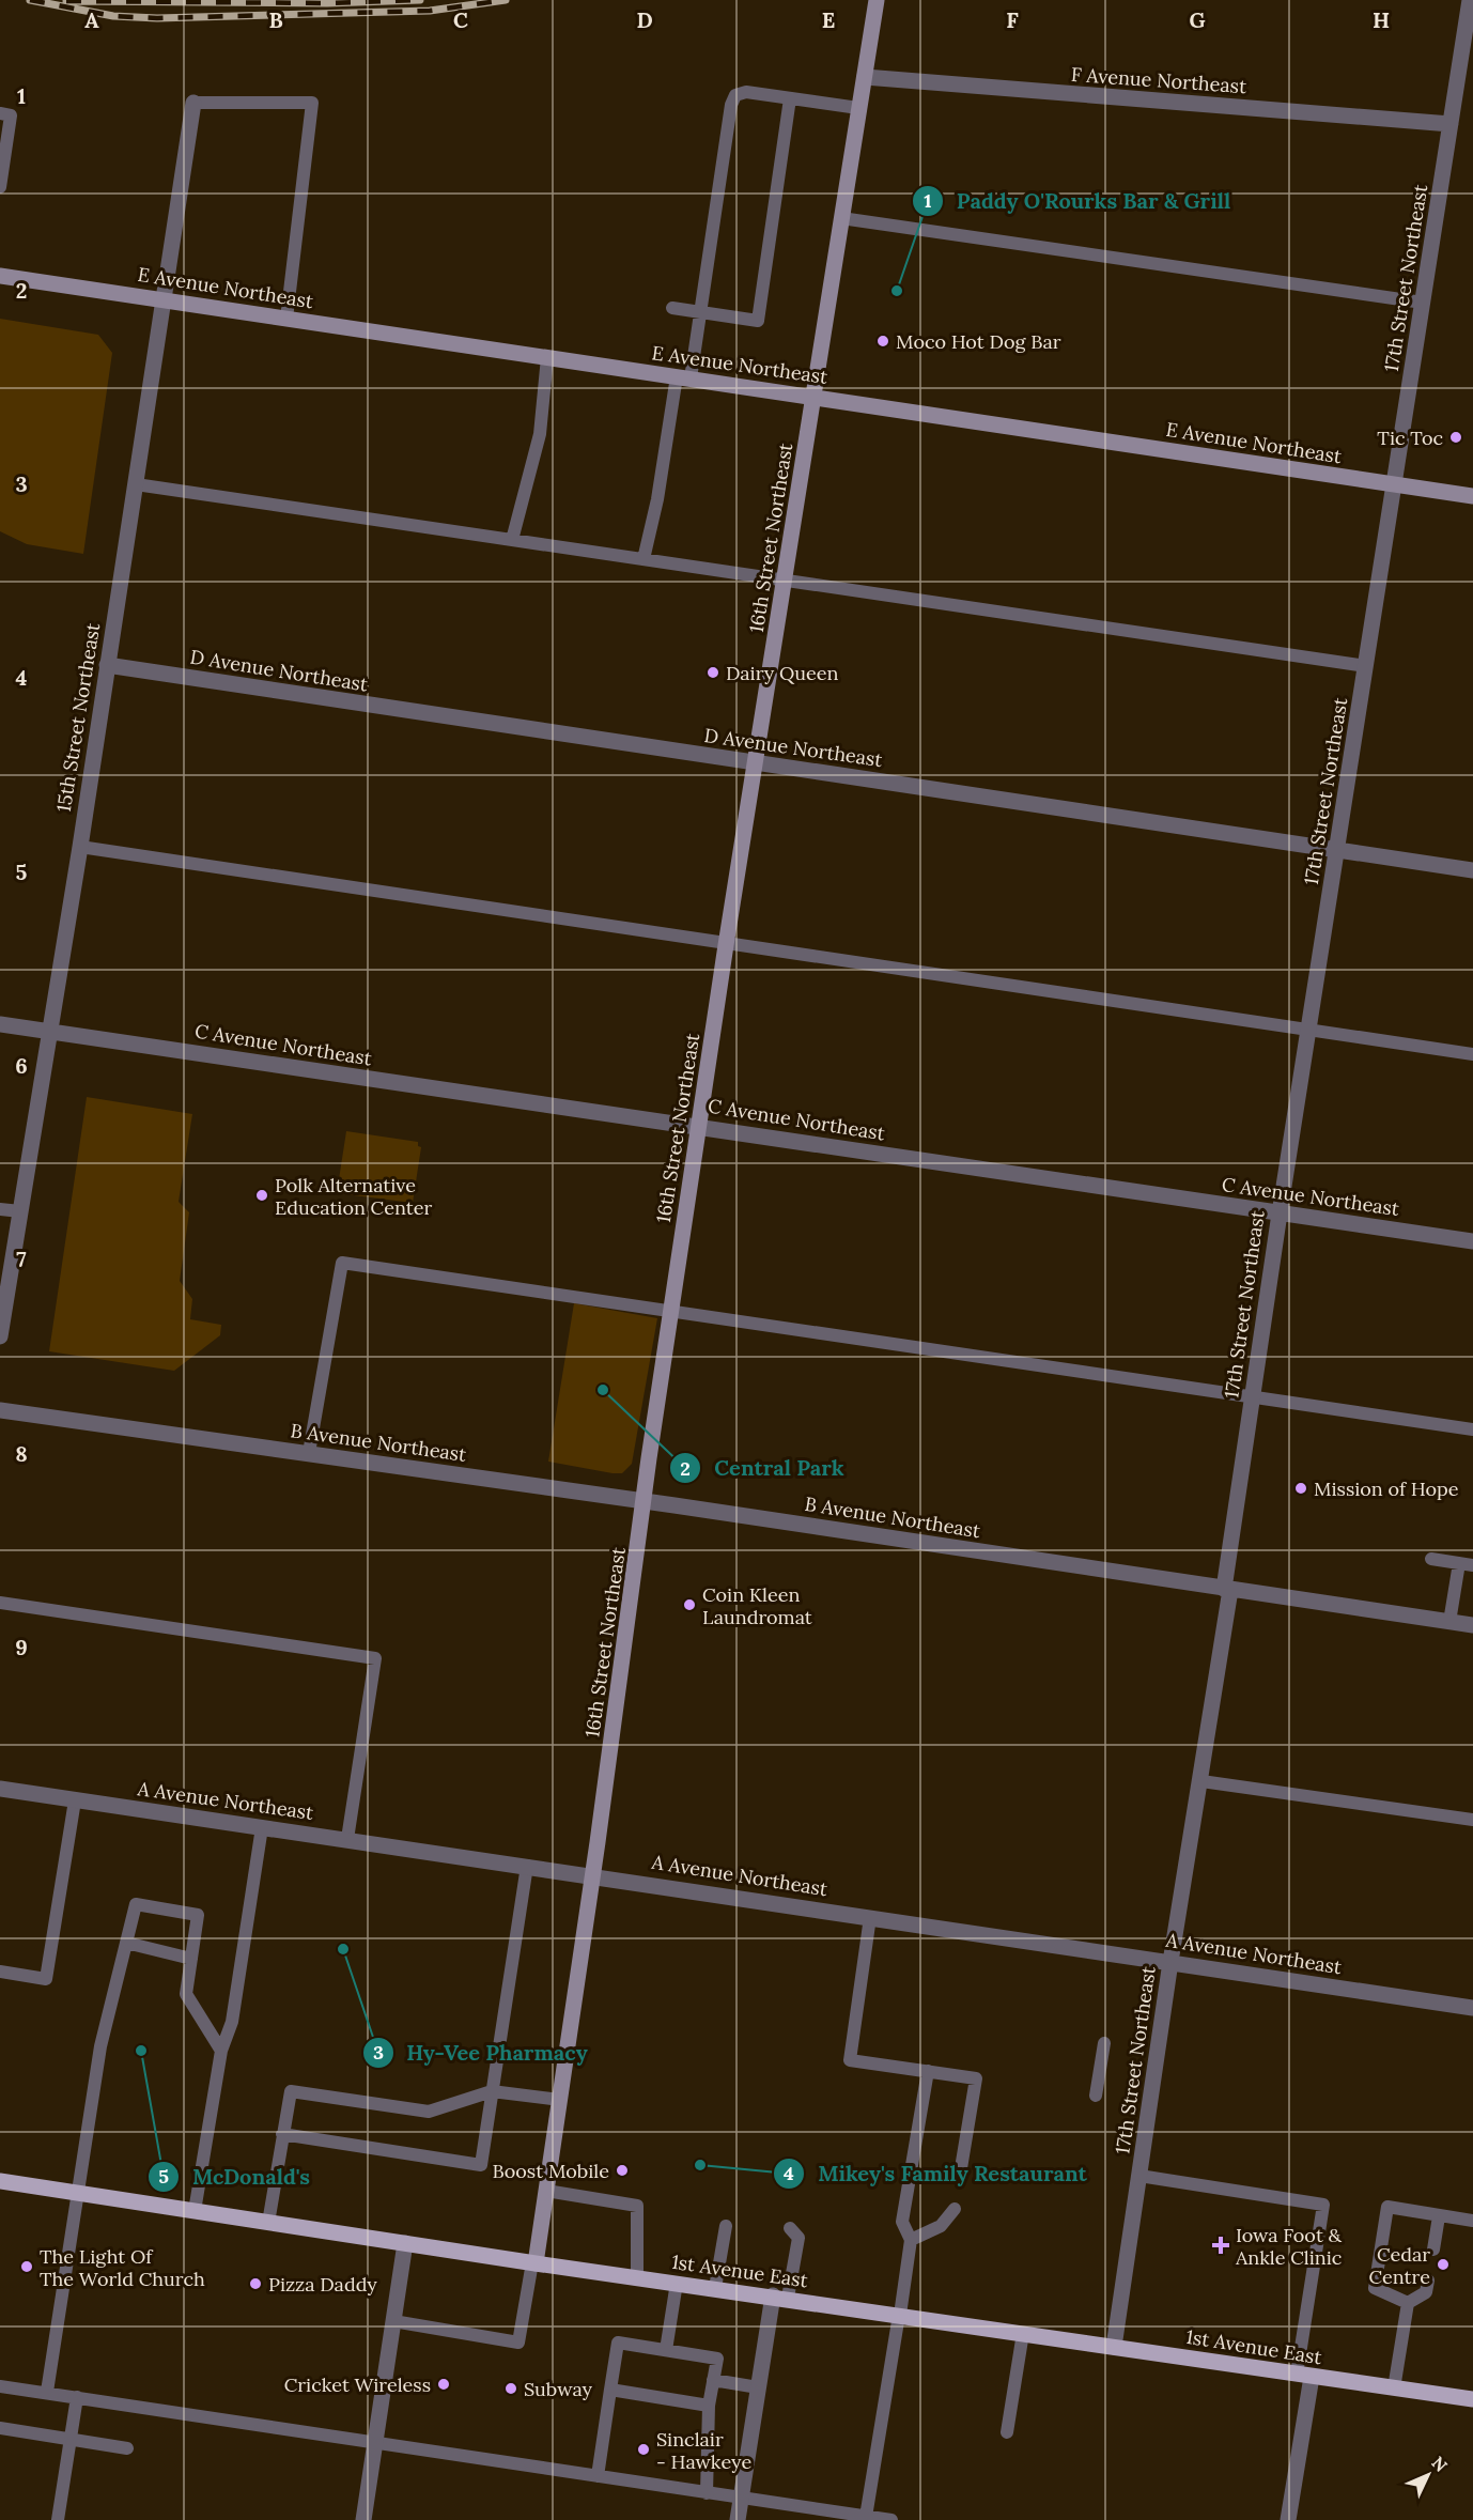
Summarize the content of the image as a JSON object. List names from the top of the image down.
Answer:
{
  "streets": {
    "main road": ["1st Avenue East"],
    "street": [
      "F Avenue Northeast",
      "17th Street Northeast",
      "E Avenue Northeast",
      "16th Street Northeast",
      "D Avenue Northeast",
      "15th Street Northeast",
      "C Avenue Northeast",
      "B Avenue Northeast",
      "A Avenue Northeast"
    ]
  },
  "crossings": [
    ["F Avenue Northeast", "17th Street Northeast"],
    ["F Avenue Northeast", "16th Street Northeast"],
    ["17th Street Northeast", "E Avenue Northeast"],
    ["17th Street Northeast", "D Avenue Northeast"],
    ["17th Street Northeast", "C Avenue Northeast"],
    ["17th Street Northeast", "B Avenue Northeast"],
    ["17th Street Northeast", "A Avenue Northeast"],
    ["17th Street Northeast", "1st Avenue East"],
    ["E Avenue Northeast", "16th Street Northeast"],
    ["E Avenue Northeast", "15th Street Northeast"],
    ["16th Street Northeast", "D Avenue Northeast"],
    ["16th Street Northeast", "C Avenue Northeast"],
    ["16th Street Northeast", "B Avenue Northeast"],
    ["16th Street Northeast", "A Avenue Northeast"],
    ["16th Street Northeast", "1st Avenue East"],
    ["D Avenue Northeast", "15th Street Northeast"],
    ["15th Street Northeast", "C Avenue Northeast"]
  ],
  "places": {
    "other": [
      "Paddy O'Rourks Bar & Grill",
      "Moco Hot Dog Bar",
      "Tic Toc",
      "Dairy Queen",
      "Polk Alternative Education Center",
      "Central Park",
      "Mission of Hope",
      "Coin Kleen Laundromat",
      "Hy-Vee Pharmacy",
      "McDonald's",
      "Mikey's Family Restaurant",
      "Boost Mobile",
      "Cedar Centre",
      "The Light Of The World Church",
      "Pizza Daddy",
      "Cricket Wireless",
      "Subway",
      "Sinclair - Hawkeye"
    ],
    "health": ["Iowa Foot & Ankle Clinic"]
  },
  "north": "top right",
  "grid": {
    "columns": [
      "A",
      "B",
      "C",
      "D",
      "E",
      "F",
      "G",
      "H"
    ],
    "rows": [
      "1",
      "2",
      "3",
      "4",
      "5",
      "6",
      "7",
      "8",
      "9"
    ]
  }
}
